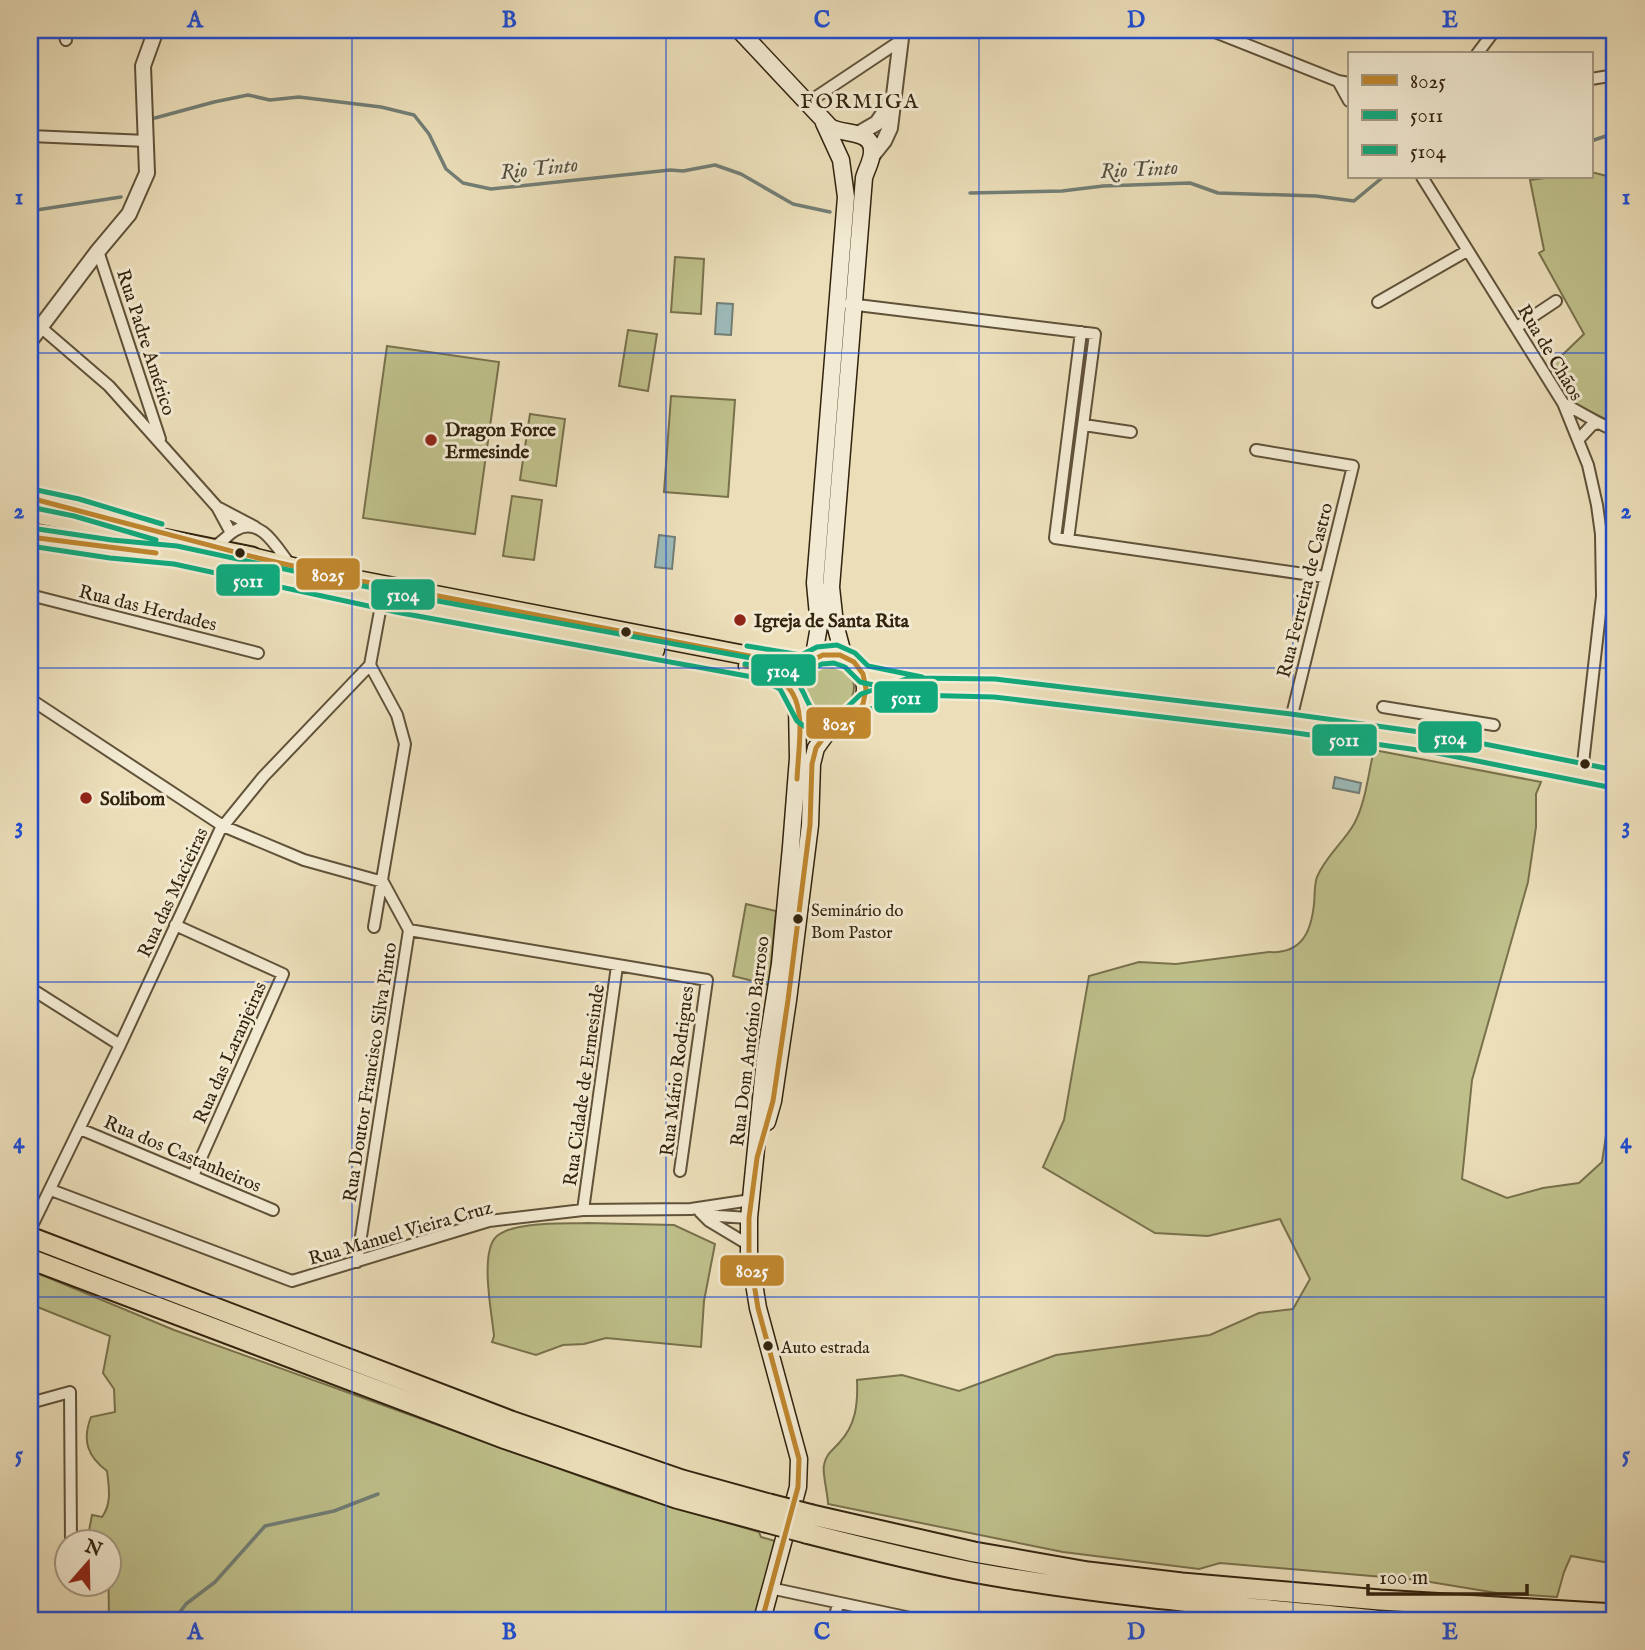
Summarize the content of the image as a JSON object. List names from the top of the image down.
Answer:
{
  "streets": {
    "main road": ["Rua Dom António Barroso"],
    "street": [
      "Rua Padre Américo",
      "Rua de Chãos",
      "Rua Ferreira de Castro",
      "Rua das Herdades",
      "Rua das Macieiras",
      "Rua das Laranjeiras",
      "Rua Mário Rodrigues",
      "Rua Doutor Francisco Silva Pinto",
      "Rua Cidade de Ermesinde",
      "Rua dos Castanheiros",
      "Rua Manuel Vieira Cruz"
    ]
  },
  "crossings": [
    ["Rua das Macieiras", "Rua das Laranjeiras"],
    ["Rua das Macieiras", "Rua dos Castanheiros"],
    ["Rua das Macieiras", "Rua Manuel Vieira Cruz"],
    ["Rua das Laranjeiras", "Rua dos Castanheiros"],
    ["Rua Mário Rodrigues", "Rua Cidade de Ermesinde"],
    ["Rua Doutor Francisco Silva Pinto", "Rua Cidade de Ermesinde"],
    ["Rua Doutor Francisco Silva Pinto", "Rua Manuel Vieira Cruz"],
    ["Rua Cidade de Ermesinde", "Rua Manuel Vieira Cruz"]
  ],
  "districts": ["FORMIGA"],
  "water": ["Rio Tinto"],
  "places": [
    "Dragon Force Ermesinde",
    "Igreja de Santa Rita",
    "Solibom",
    "Seminário do Bom Pastor",
    "Auto estrada"
  ],
  "lines": ["transit line 5104", "transit line 8025", "transit line 5011"],
  "legend": ["8025", "5011", "5104"],
  "scale_bar": "100 m",
  "north": "top",
  "grid": {
    "columns": [
      "A",
      "B",
      "C",
      "D",
      "E"
    ],
    "rows": [
      "1",
      "2",
      "3",
      "4",
      "5"
    ]
  }
}
